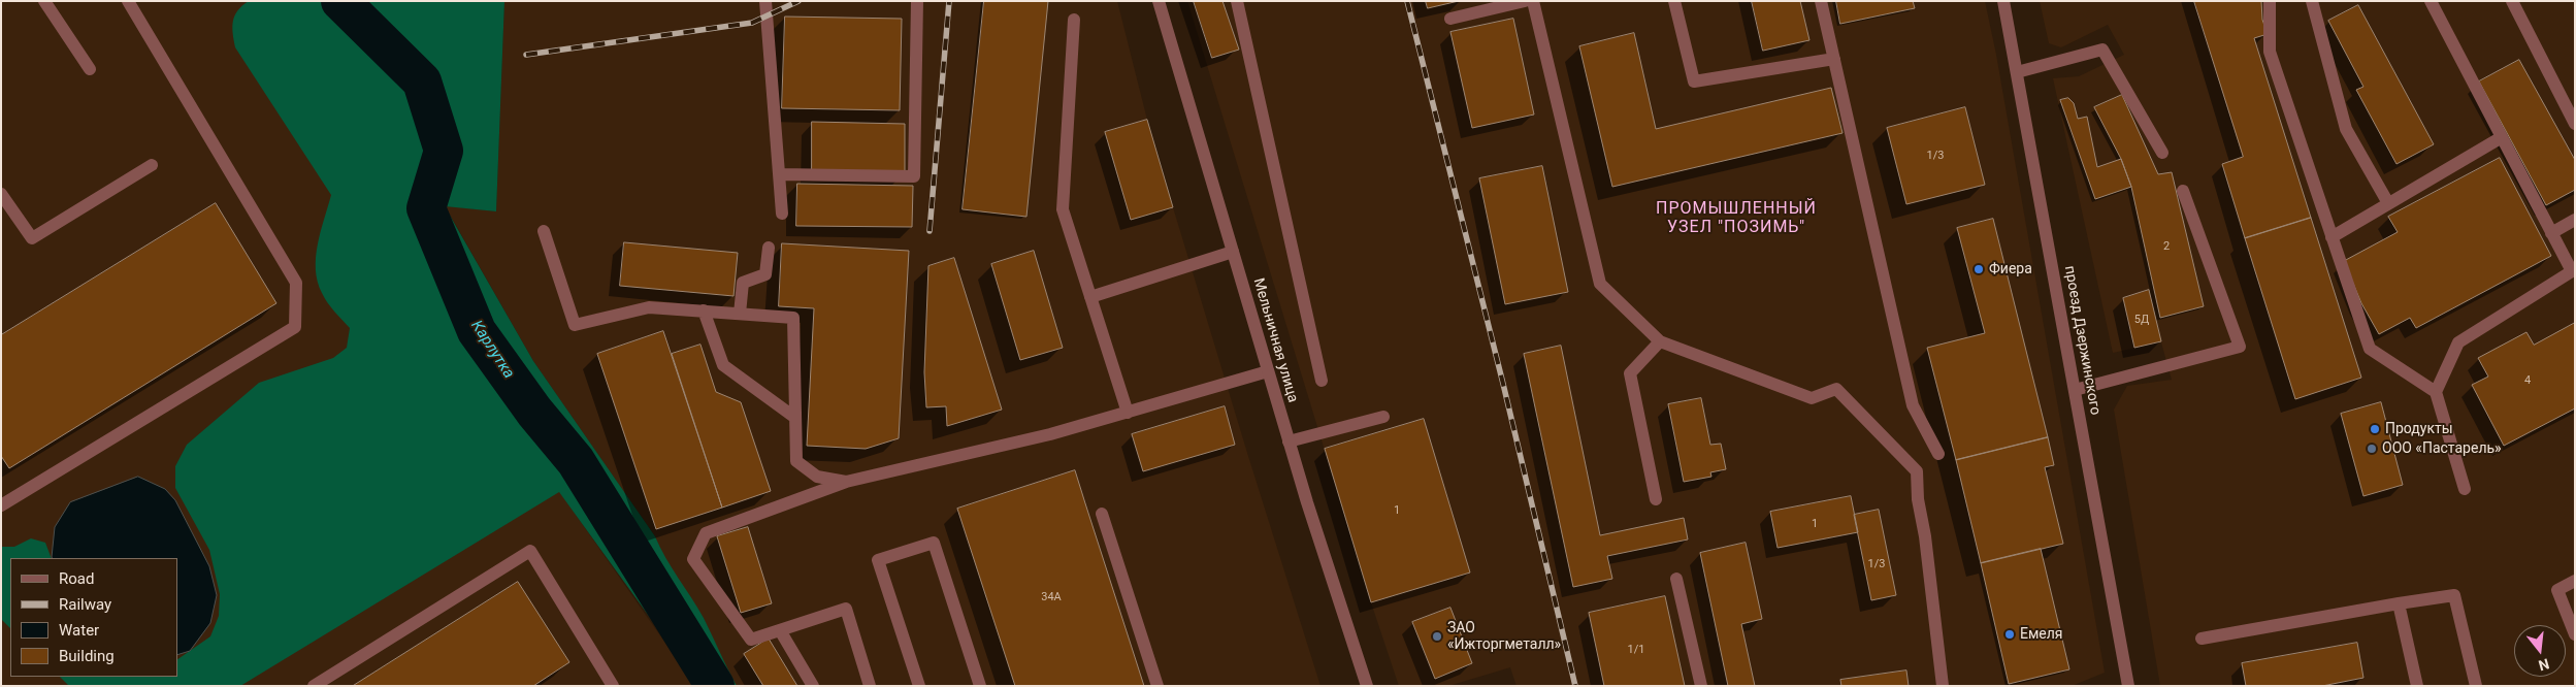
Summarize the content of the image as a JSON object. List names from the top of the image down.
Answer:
{
  "streets": {
    "street": ["Мельничная улица", "проезд Дзержинского"]
  },
  "districts": ["ПРОМЫШЛЕННЫЙ УЗЕЛ \"ПОЗИМЬ\""],
  "water": ["Карлутка"],
  "places": [
    "Фиера",
    "Продукты",
    "ООО «Пастарель»",
    "Емеля",
    "ЗАО «Ижторгметалл»"
  ],
  "house_numbers": [
    "1/3",
    "2",
    "5Д",
    "4",
    "1",
    "1",
    "1/3",
    "34А",
    "1/1"
  ],
  "legend": [
    "Road",
    "Railway",
    "Water",
    "Building"
  ],
  "north": "bottom"
}
